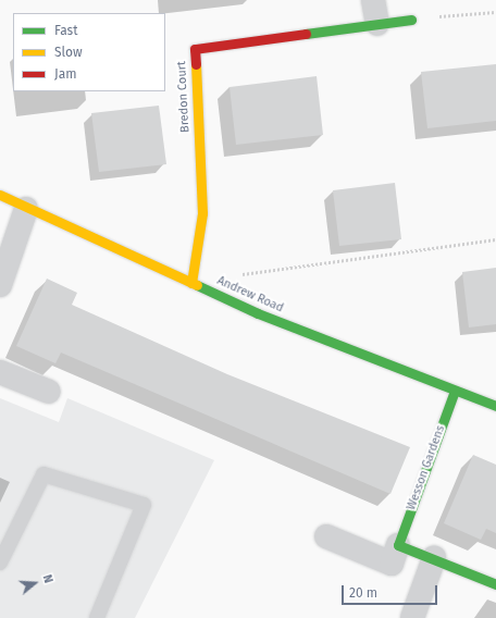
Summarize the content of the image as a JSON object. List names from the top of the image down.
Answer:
{
  "streets": {
    "street": ["Bredon Court", "Andrew Road", "Wesson Gardens"]
  },
  "crossings": [
    ["Bredon Court", "Andrew Road"],
    ["Andrew Road", "Wesson Gardens"]
  ],
  "legend": ["Fast", "Slow", "Jam"],
  "scale_bar": "20 m",
  "north": "right"
}
